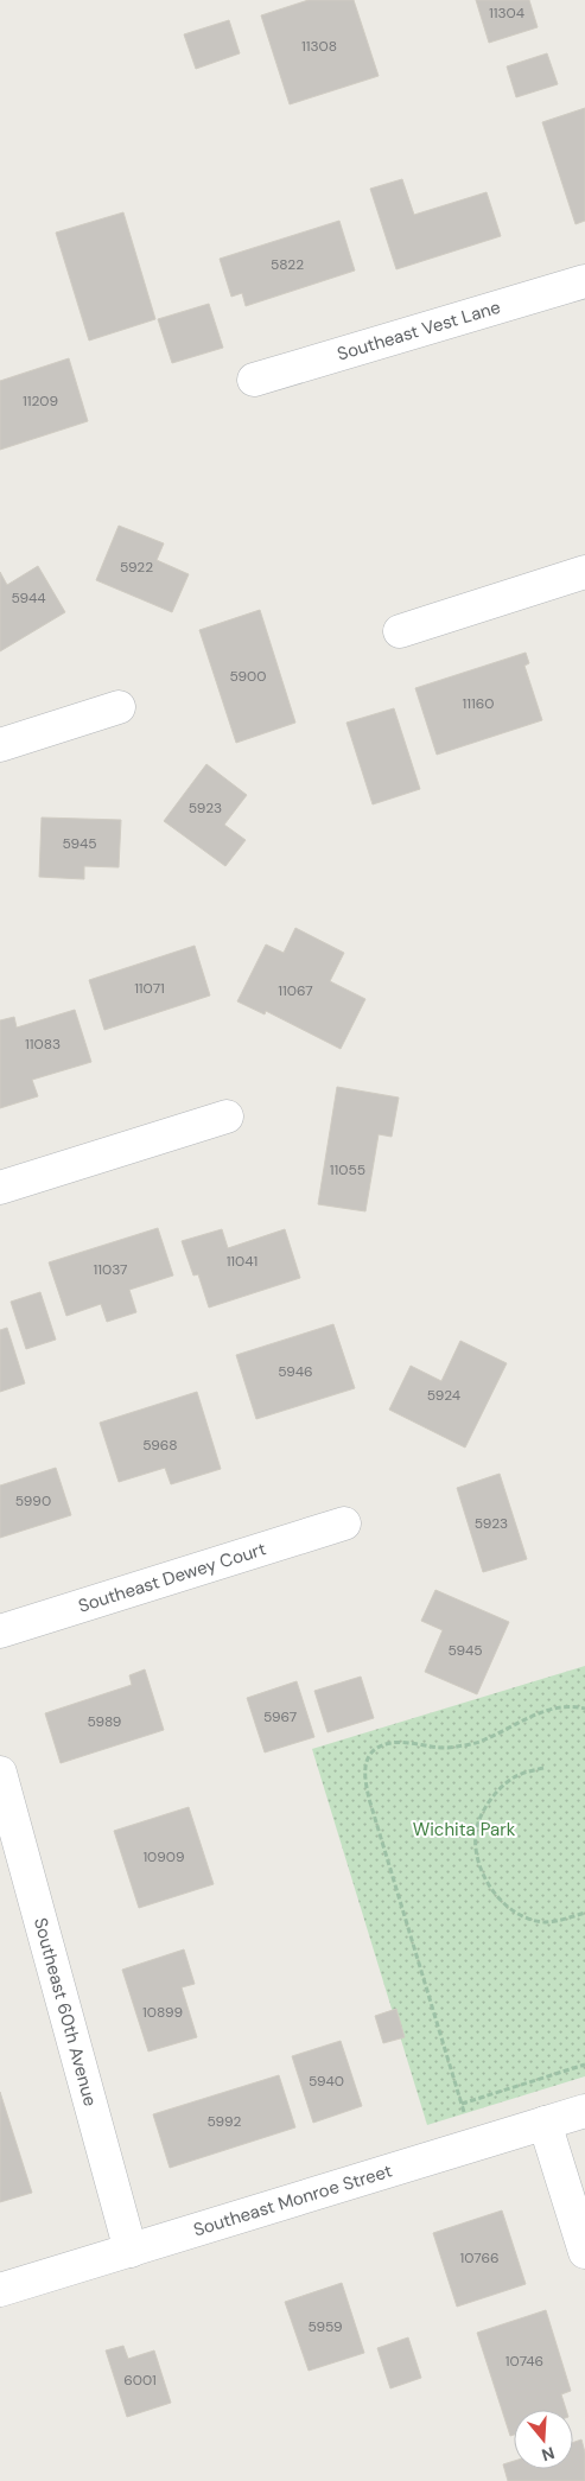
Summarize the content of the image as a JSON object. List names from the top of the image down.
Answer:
{
  "streets": {
    "street": [
      "Southeast Vest Lane",
      "Southeast Dewey Court",
      "Southeast 60th Avenue",
      "Southeast Monroe Street"
    ]
  },
  "crossings": [
    ["Southeast 60th Avenue", "Southeast Monroe Street"]
  ],
  "parks": ["Wichita Park"],
  "house_numbers": [
    "11304",
    "11308",
    "5822",
    "11209",
    "5922",
    "5944",
    "5900",
    "11160",
    "5923",
    "5945",
    "11071",
    "11067",
    "11083",
    "11055",
    "11041",
    "11037",
    "5946",
    "5924",
    "5968",
    "5990",
    "5923",
    "5945",
    "5967",
    "5989",
    "10909",
    "10899",
    "5940",
    "5992",
    "10766",
    "5959",
    "10746",
    "6001"
  ],
  "north": "bottom"
}
